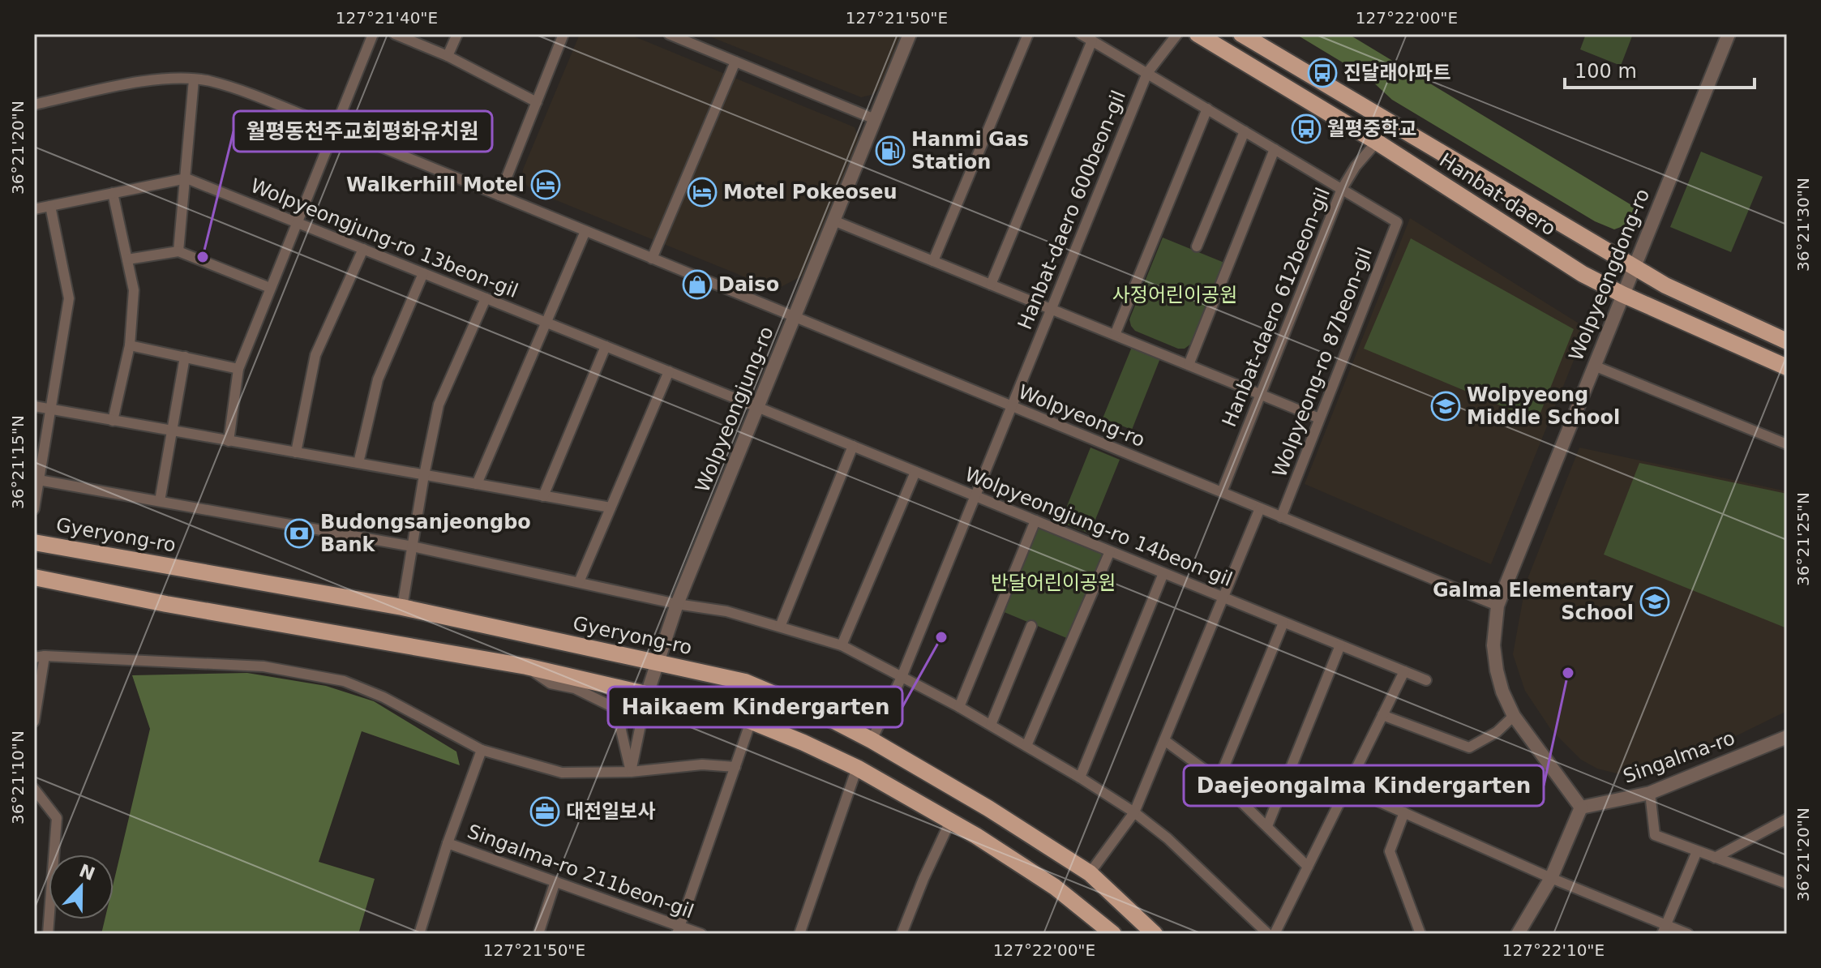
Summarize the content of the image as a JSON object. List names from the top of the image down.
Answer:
{
  "streets": {
    "main road": ["Hanbat-daero", "Gyeryong-ro"],
    "street": [
      "Hanbat-daero 600beon-gil",
      "Wolpyeongjung-ro 13beon-gil",
      "Wolpyeongdong-ro",
      "Hanbat-daero 612beon-gil",
      "Wolpyeong-ro 87beon-gil",
      "Wolpyeongjung-ro",
      "Wolpyeong-ro",
      "Wolpyeongjung-ro 14beon-gil",
      "Singalma-ro",
      "Singalma-ro 211beon-gil"
    ]
  },
  "crossings": [
    ["Hanbat-daero", "Wolpyeongdong-ro"],
    ["Hanbat-daero", "Hanbat-daero 612beon-gil"],
    ["Hanbat-daero 600beon-gil", "Wolpyeong-ro"],
    ["Hanbat-daero 600beon-gil", "Wolpyeongjung-ro 14beon-gil"],
    ["Hanbat-daero 600beon-gil", "Gyeryong-ro"],
    ["Wolpyeongjung-ro 13beon-gil", "Wolpyeongjung-ro"],
    ["Wolpyeongjung-ro 13beon-gil", "Wolpyeongjung-ro 14beon-gil"],
    ["Wolpyeongdong-ro", "Wolpyeong-ro"],
    ["Wolpyeongdong-ro", "Singalma-ro"],
    ["Hanbat-daero 612beon-gil", "Wolpyeong-ro 87beon-gil"],
    ["Hanbat-daero 612beon-gil", "Wolpyeong-ro"],
    ["Wolpyeong-ro 87beon-gil", "Wolpyeong-ro"],
    ["Wolpyeongjung-ro", "Wolpyeong-ro"],
    ["Wolpyeongjung-ro", "Wolpyeongjung-ro 14beon-gil"],
    ["Wolpyeongjung-ro", "Gyeryong-ro"]
  ],
  "parks": ["사정어린이공원", "반달어린이공원"],
  "places": {
    "bus stop": ["진달래아파트", "월평중학교"],
    "fuel station": ["Hanmi Gas Station"],
    "hotel": ["Walkerhill Motel", "Motel Pokeoseu"],
    "other": ["월평동천주교회평화유치원", "Haikaem Kindergarten", "Daejeongalma Kindergarten"],
    "shop": ["Daiso"],
    "school or university": ["Wolpyeong Middle School", "Galma Elementary School"],
    "bank": ["Budongsanjeongbo Bank"],
    "office": ["대전일보사"]
  },
  "scale_bar": "100 m",
  "north": "top",
  "coordinates": [
    "127°21'40\"E",
    "127°21'50\"E",
    "127°22'00\"E",
    "36°21'20\"N",
    "36°21'30\"N",
    "36°21'15\"N",
    "36°21'25\"N",
    "36°21'10\"N",
    "127°22'10\"E"
  ]
}
